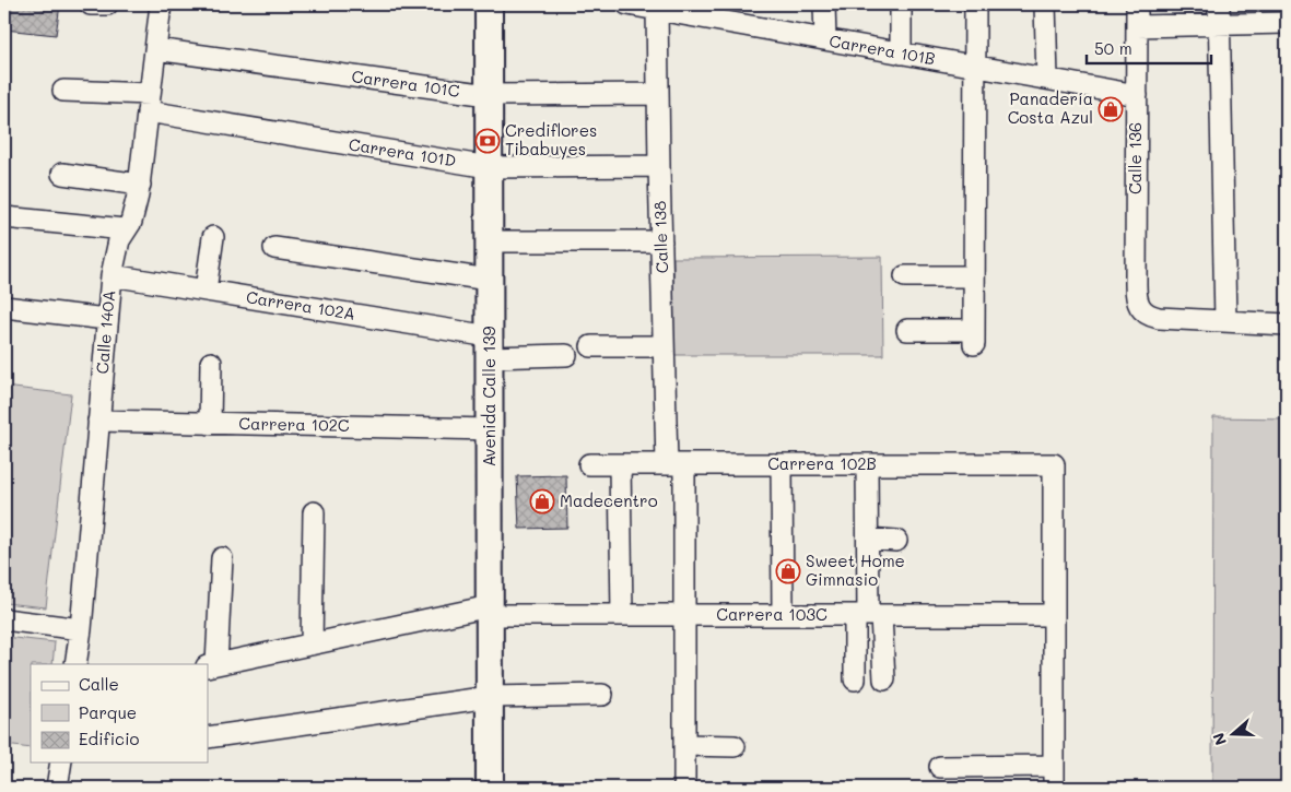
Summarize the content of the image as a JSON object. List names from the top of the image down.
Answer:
{
  "streets": {
    "main road": ["Avenida Calle 139"],
    "street": [
      "Carrera 101B",
      "Carrera 101C",
      "Carrera 101D",
      "Calle 136",
      "Calle 138",
      "Carrera 102A",
      "Calle 140A",
      "Carrera 102C",
      "Carrera 102B",
      "Carrera 103C"
    ]
  },
  "crossings": [
    ["Carrera 101B", "Calle 136"],
    ["Carrera 101B", "Calle 138"],
    ["Carrera 101C", "Calle 138"],
    ["Carrera 101C", "Calle 140A"],
    ["Carrera 101C", "Avenida Calle 139"],
    ["Carrera 101D", "Calle 138"],
    ["Carrera 101D", "Calle 140A"],
    ["Carrera 101D", "Avenida Calle 139"],
    ["Calle 138", "Carrera 102B"],
    ["Calle 138", "Carrera 103C"],
    ["Carrera 102A", "Calle 140A"],
    ["Carrera 102A", "Avenida Calle 139"],
    ["Calle 140A", "Carrera 102C"],
    ["Avenida Calle 139", "Carrera 102C"],
    ["Avenida Calle 139", "Carrera 103C"],
    ["Carrera 102B", "Carrera 103C"]
  ],
  "places": {
    "shop": ["Panadería Costa Azul", "Madecentro", "Sweet Home Gimnasio"],
    "bank": ["Crediflores Tibabuyes"]
  },
  "legend": ["Calle", "Parque", "Edificio"],
  "scale_bar": "50 m",
  "north": "left"
}
